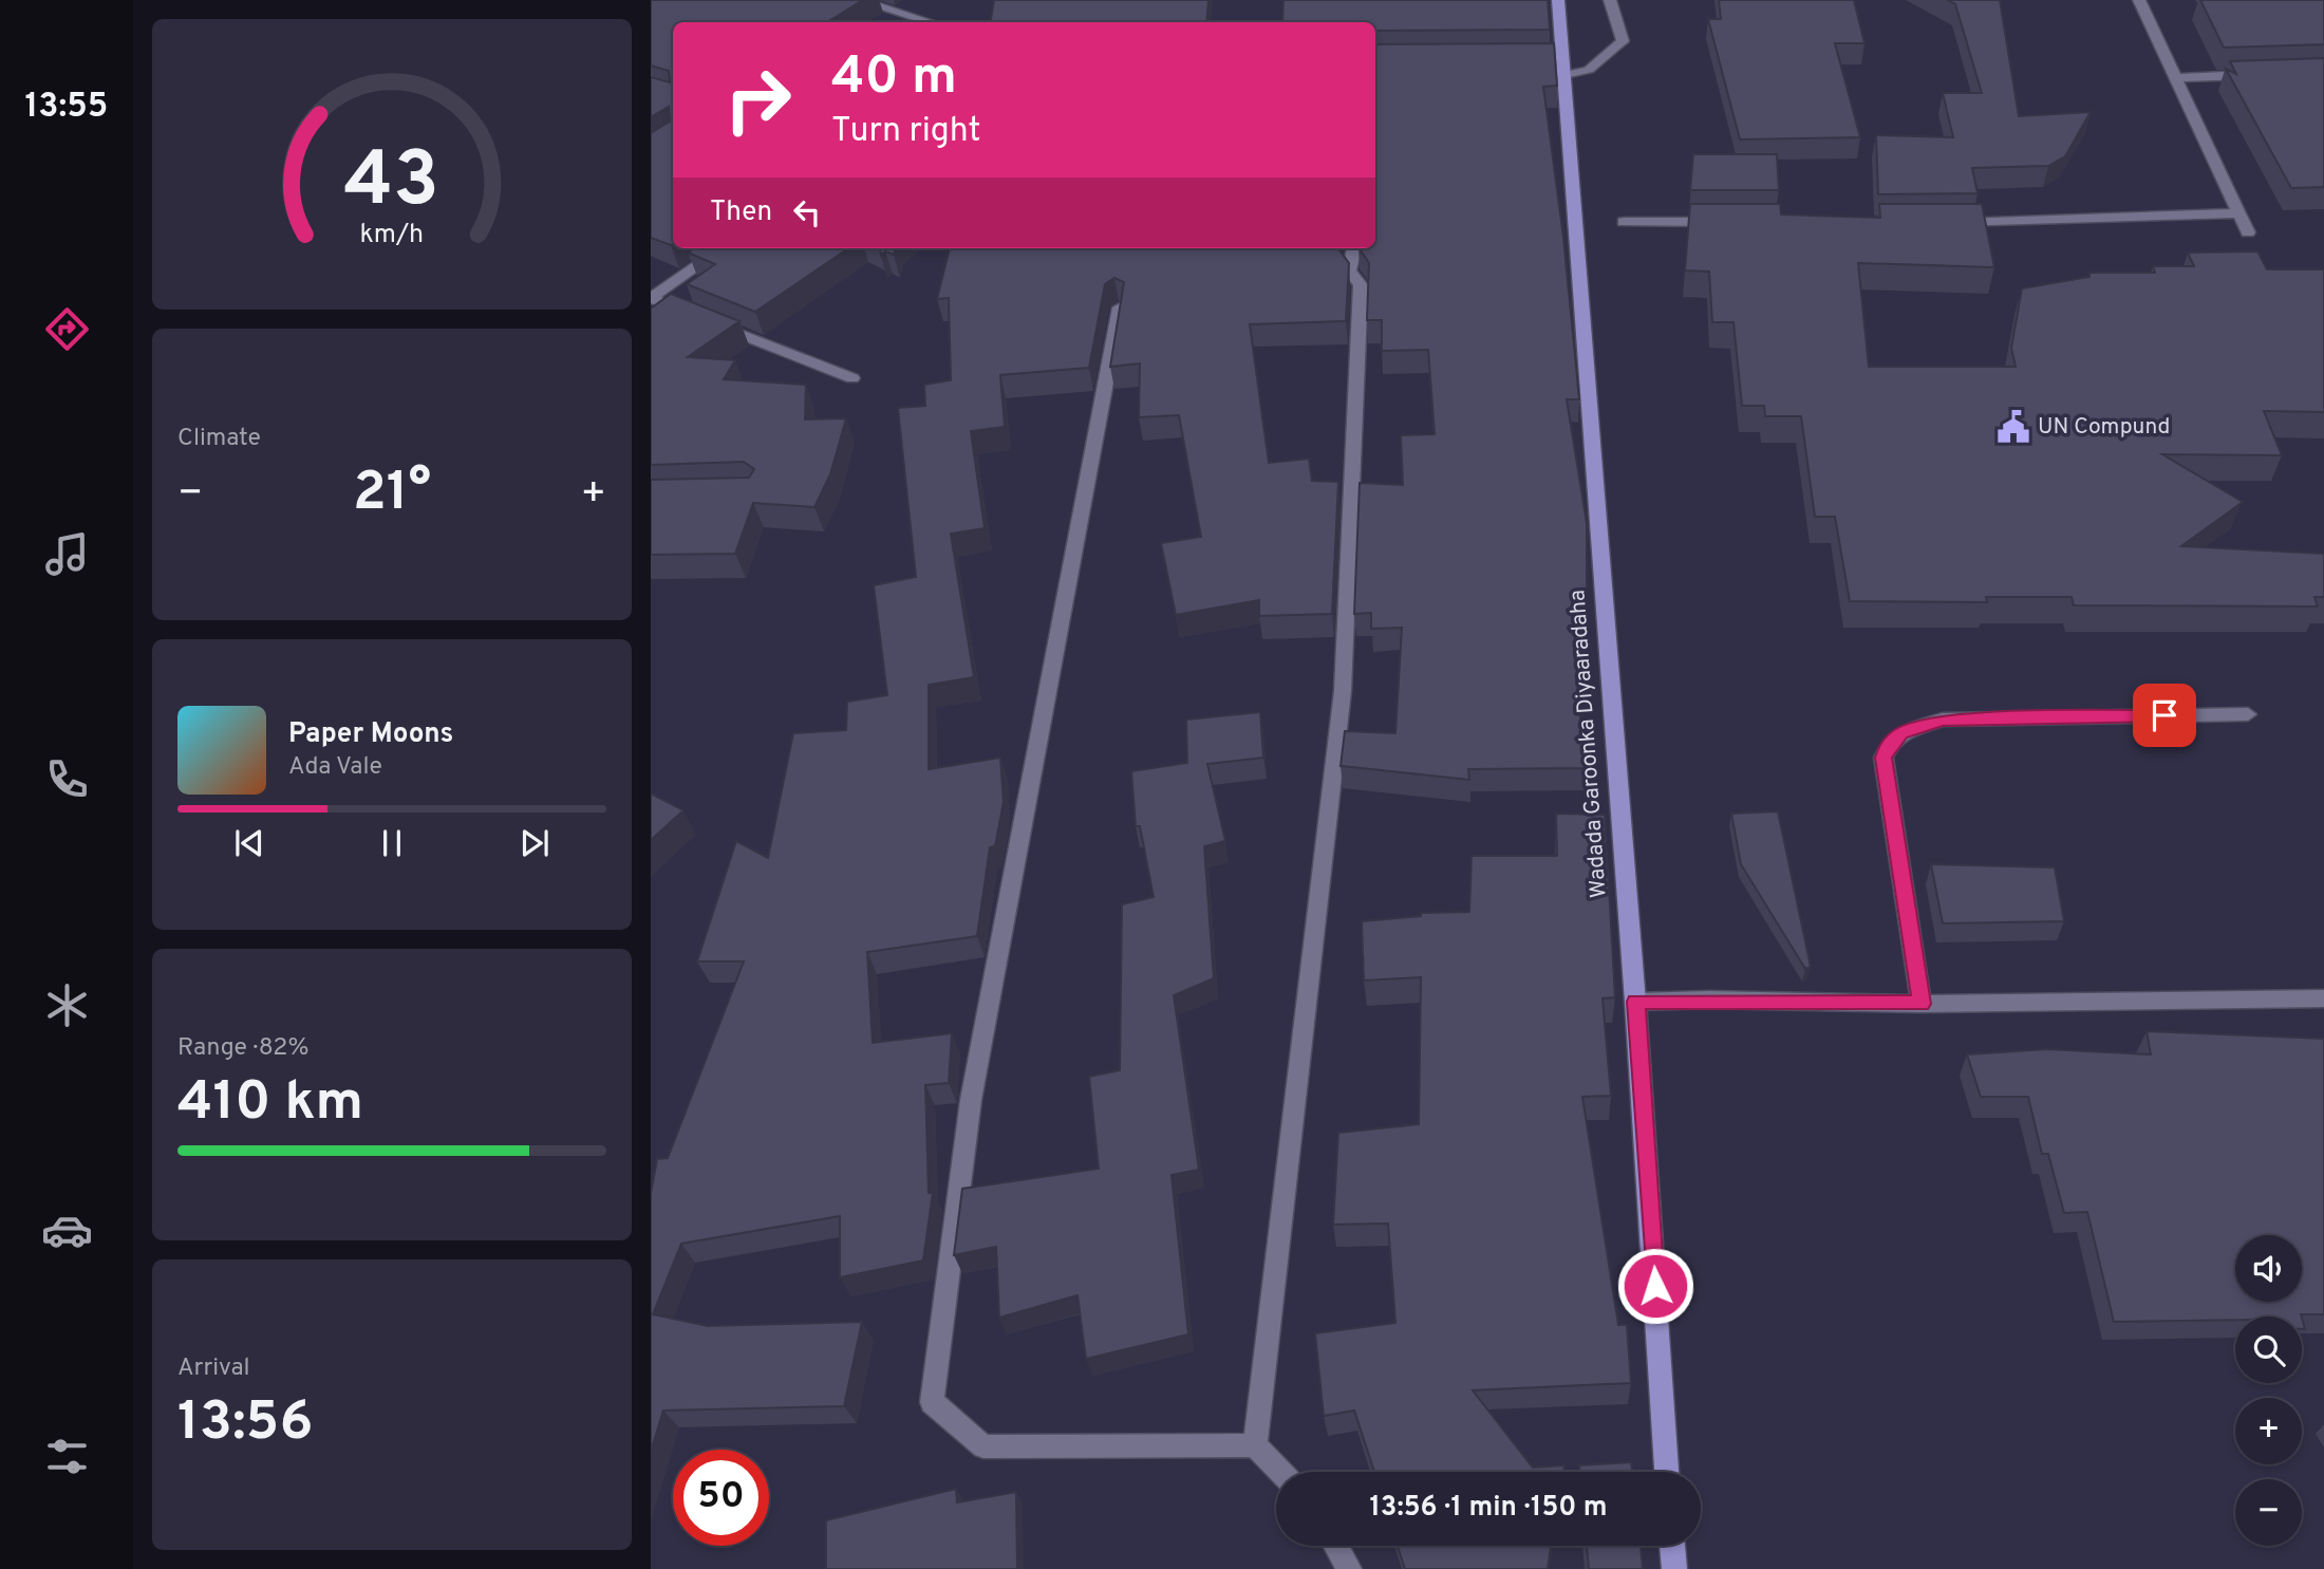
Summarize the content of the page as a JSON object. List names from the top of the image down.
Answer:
{
  "streets": {
    "main road": ["Wadada Garoonka Diyaaradaha"]
  },
  "places": {
    "public building": ["UN Compund"]
  },
  "page": {
    "tabs": "13:55",
    "turn": ["40 m", "Turn right"],
    "then": "Then",
    "tile": [
      "Climate",
      ["Range · 82%", "410 km"],
      ["Arrival", "13:56"]
    ],
    "heat": ["−", "21°", "+"],
    "song": ["Paper Moons", "Ada Vale"],
    "map_buttons": ["+", "−"],
    "limit": "50",
    "trip": "13:56 · 1 min · 150 m",
    "gauge": ["43", "km/h"]
  }
}
